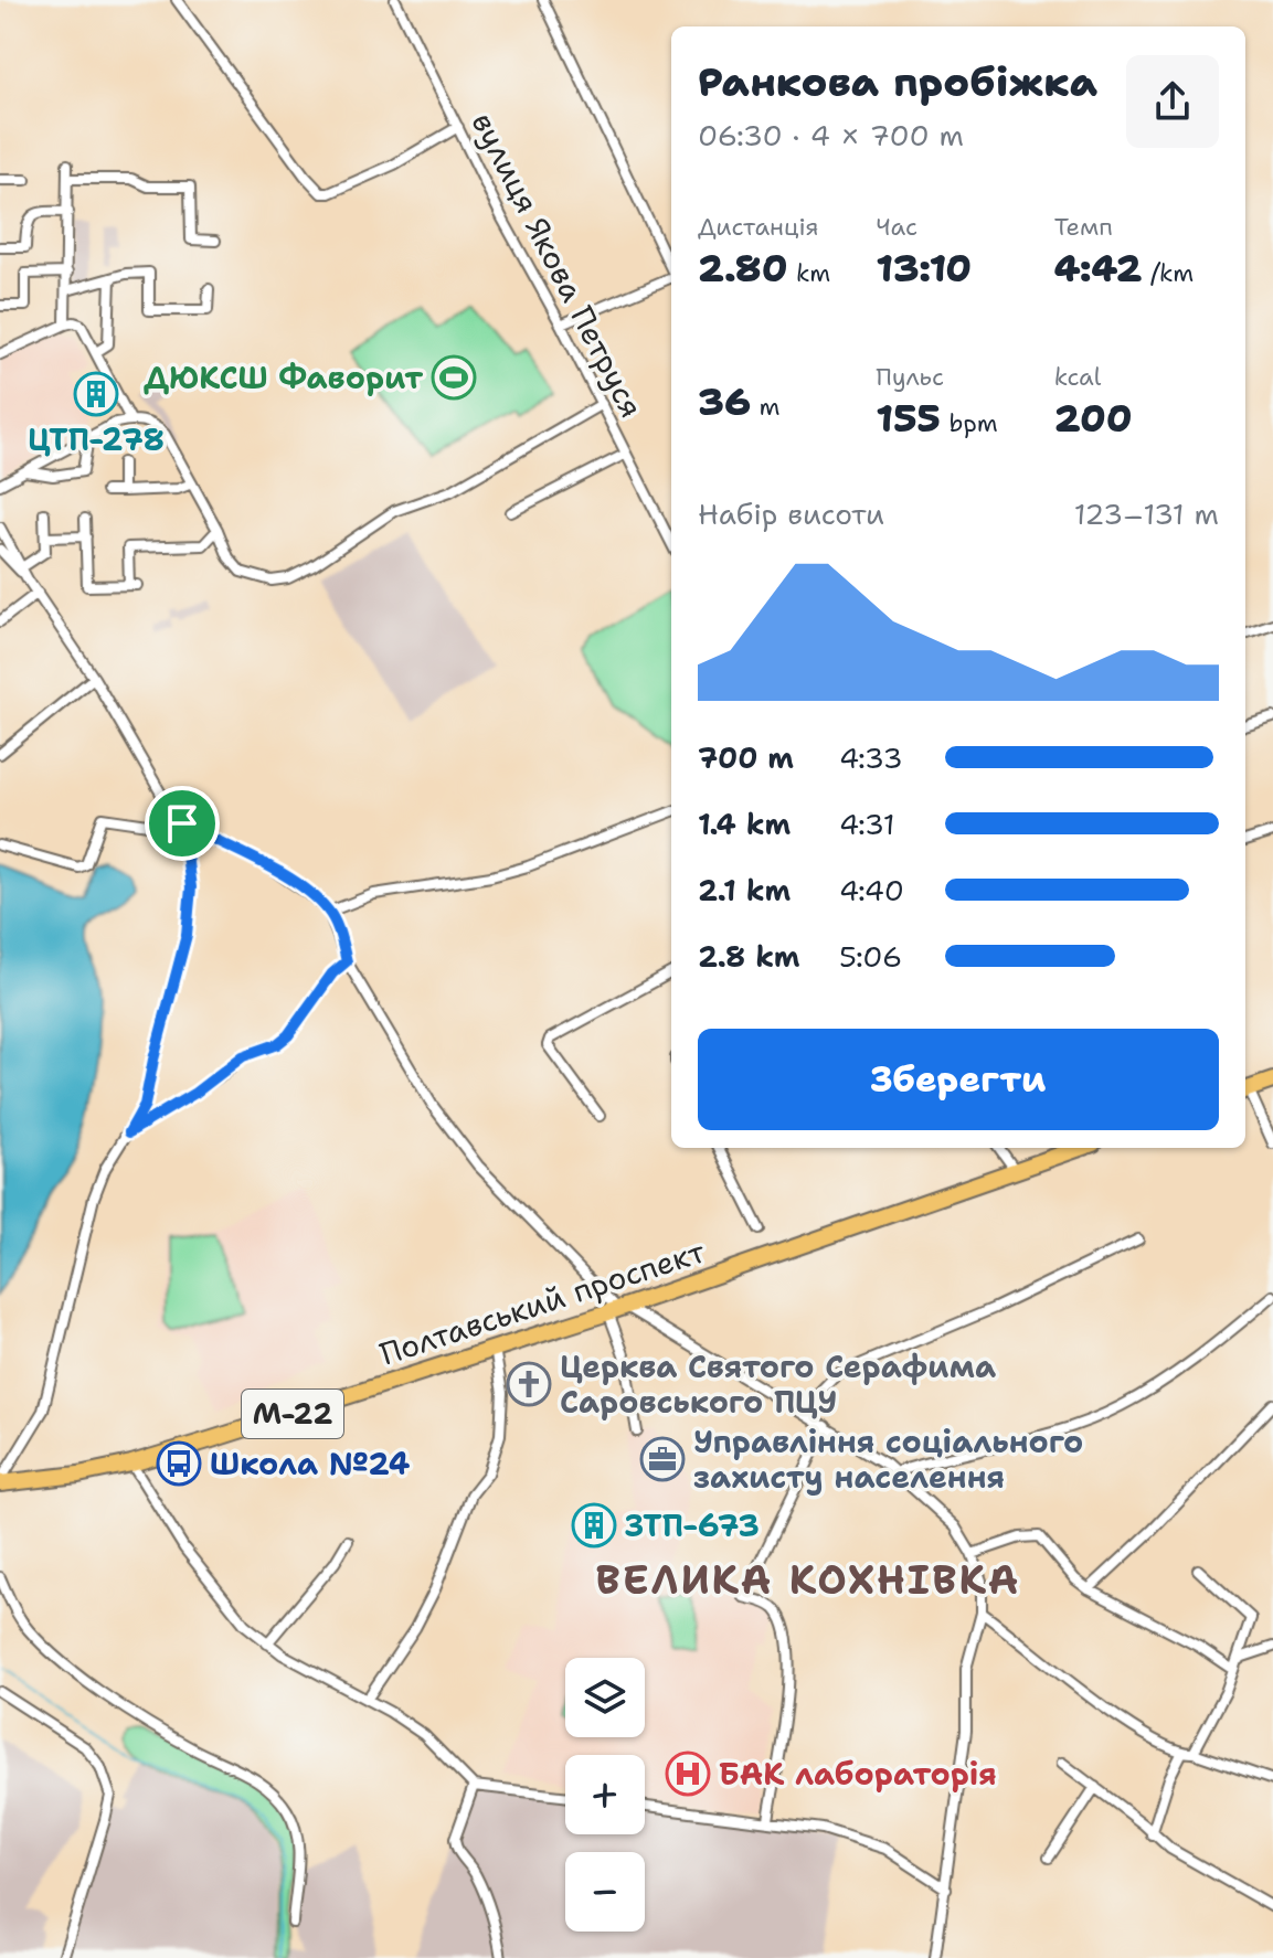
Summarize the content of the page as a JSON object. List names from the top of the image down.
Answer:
{
  "streets": {
    "highway": ["Полтавський проспект", "М-22"],
    "street": ["вулиця Якова Петруся"]
  },
  "districts": ["ВЕЛИКА КОХНІВКА"],
  "places": {
    "sports": ["ДЮКСШ Фаворит"],
    "building": ["ЦТП-278", "ЗТП-673"],
    "church": ["Церква Святого Серафима Саровського ПЦУ"],
    "office": ["Управління соціального захисту населення"],
    "bus stop": ["Школа №24"],
    "hospital": ["БАК лабораторія"]
  },
  "page": {
    "heading": ["Ранкова пробіжка", "06:30 · 4 × 700 m"],
    "stats": [
      ["Дистанція", "2.80 km"],
      ["Час", "13:10"],
      ["Темп", "4:42 /km"],
      ["36 m"],
      ["Пульс", "155 bpm"],
      ["kcal", "200"]
    ],
    "chart": ["Набір висоти", "123–131 m"],
    "list": [
      {
        "name": "700 m",
        "note": "4:33"
      },
      {
        "name": "1.4 km",
        "note": "4:31"
      },
      {
        "name": "2.1 km",
        "note": "4:40"
      },
      {
        "name": "2.8 km",
        "note": "5:06"
      }
    ],
    "buttons": "Зберегти",
    "map_buttons": ["+", "−"]
  }
}
